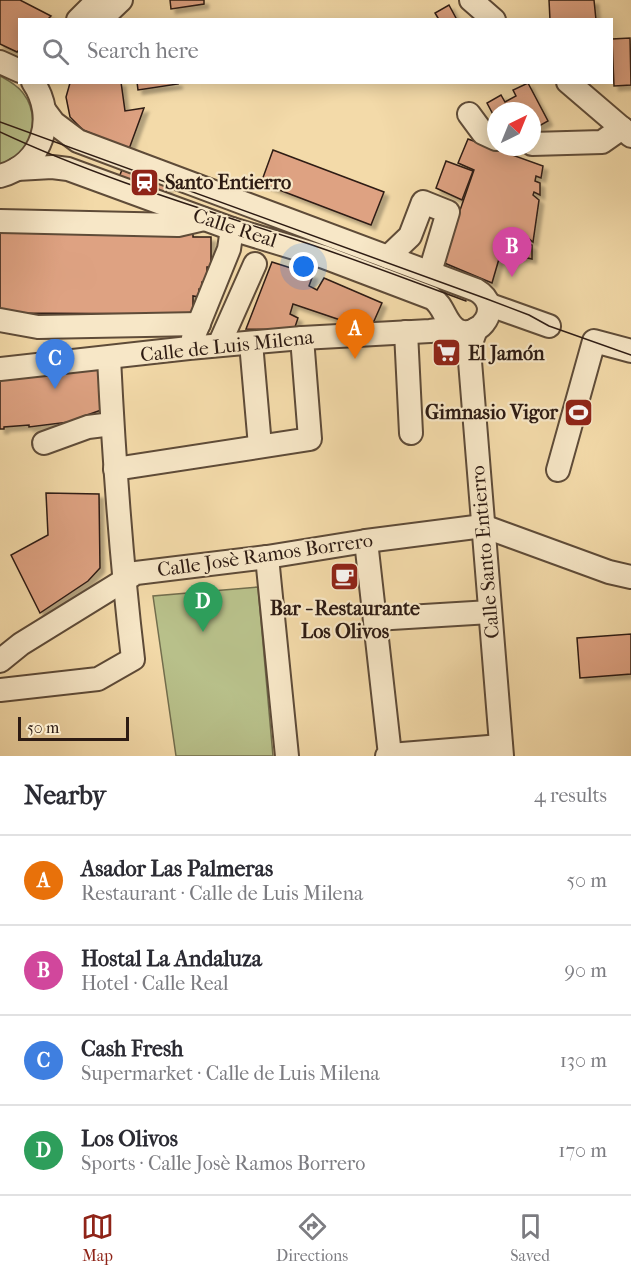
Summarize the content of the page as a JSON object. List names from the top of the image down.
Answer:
{
  "streets": {
    "street": [
      "Calle Real",
      "Calle de Luis Milena",
      "Calle Santo Entierro",
      "Calle Josè Ramos Borrero"
    ]
  },
  "crossings": [
    ["Calle Real", "Calle de Luis Milena"],
    ["Calle Real", "Calle Santo Entierro"],
    ["Calle de Luis Milena", "Calle Santo Entierro"],
    ["Calle Santo Entierro", "Calle Josè Ramos Borrero"]
  ],
  "places": {
    "station": ["Santo Entierro"],
    "supermarket": ["El Jamón"],
    "sports": ["Gimnasio Vigor"],
    "cafe": ["Bar - Restaurante Los Olivos"]
  },
  "scale_bar": "50 m",
  "north": "top right",
  "page": {
    "search": "Search here",
    "pins": [
      "B",
      "A",
      "C",
      "D"
    ],
    "scale": "50 m",
    "heading": ["Nearby", "4 results"],
    "list": [
      {
        "mark": "A",
        "name": "Asador Las Palmeras",
        "note": "Restaurant · Calle de Luis Milena",
        "value": "50 m"
      },
      {
        "mark": "B",
        "name": "Hostal La Andaluza",
        "note": "Hotel · Calle Real",
        "value": "90 m"
      },
      {
        "mark": "C",
        "name": "Cash Fresh",
        "note": "Supermarket · Calle de Luis Milena",
        "value": "130 m"
      },
      {
        "mark": "D",
        "name": "Los Olivos",
        "note": "Sports · Calle Josè Ramos Borrero",
        "value": "170 m"
      }
    ],
    "nav": ["Map", "Directions", "Saved"]
  }
}
